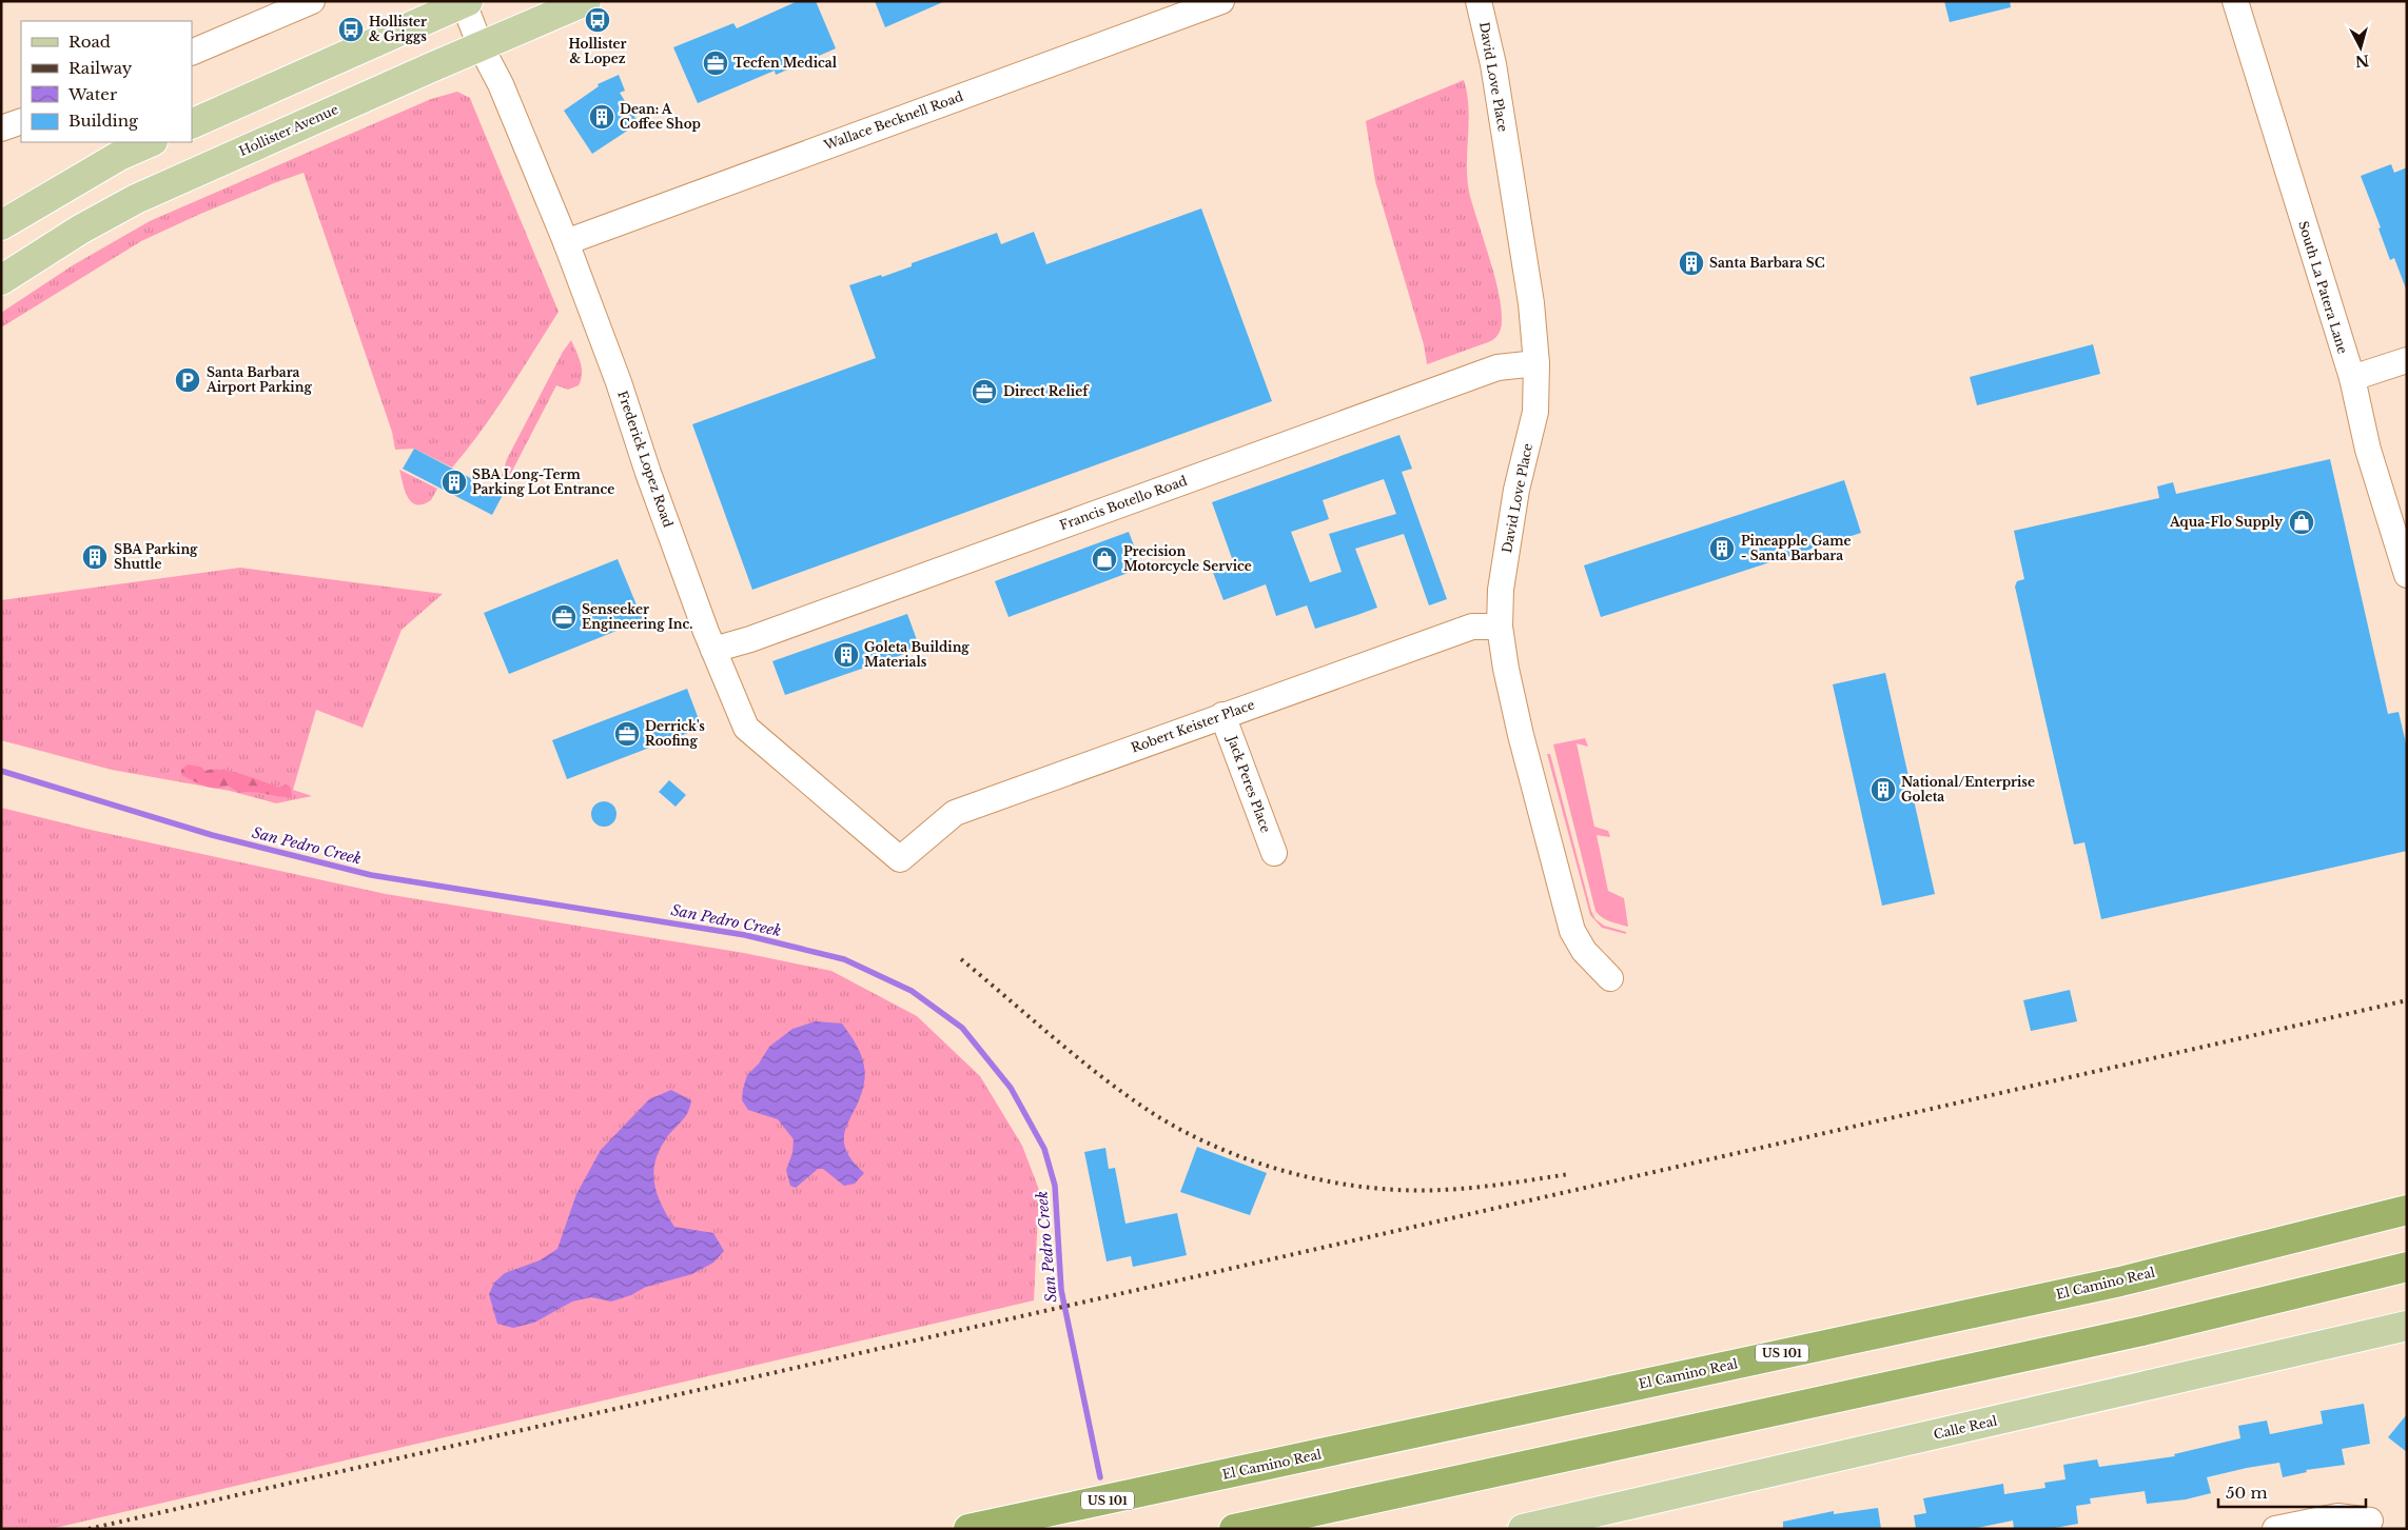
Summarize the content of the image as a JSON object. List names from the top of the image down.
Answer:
{
  "streets": {
    "highway": ["El Camino Real", "US 101"],
    "main road": ["Hollister Avenue", "Calle Real"],
    "street": [
      "David Love Place",
      "Wallace Becknell Road",
      "South La Patera Lane",
      "Frederick Lopez Road",
      "Francis Botello Road",
      "Robert Keister Place",
      "Jack Peres Place"
    ]
  },
  "crossings": [
    ["David Love Place", "Francis Botello Road"],
    ["David Love Place", "Robert Keister Place"],
    ["Wallace Becknell Road", "Frederick Lopez Road"],
    ["Hollister Avenue", "Frederick Lopez Road"],
    ["Frederick Lopez Road", "Francis Botello Road"],
    ["Frederick Lopez Road", "Robert Keister Place"],
    ["Robert Keister Place", "Jack Peres Place"]
  ],
  "water": ["San Pedro Creek"],
  "places": {
    "bus stop": ["Hollister & Lopez", "Hollister & Griggs"],
    "office": [
      "Tecfen Medical",
      "Direct Relief",
      "Senseeker Engineering Inc.",
      "Derrick's Roofing"
    ],
    "building": [
      "Dean: A Coffee Shop",
      "Santa Barbara SC",
      "SBA Long-Term Parking Lot Entrance",
      "Pineapple Game - Santa Barbara",
      "SBA Parking Shuttle",
      "Goleta Building Materials",
      "National/Enterprise Goleta"
    ],
    "parking": ["Santa Barbara Airport Parking"],
    "shop": ["Aqua-Flo Supply", "Precision Motorcycle Service"]
  },
  "legend": [
    "Road",
    "Railway",
    "Water",
    "Building"
  ],
  "scale_bar": "50 m",
  "north": "bottom"
}
